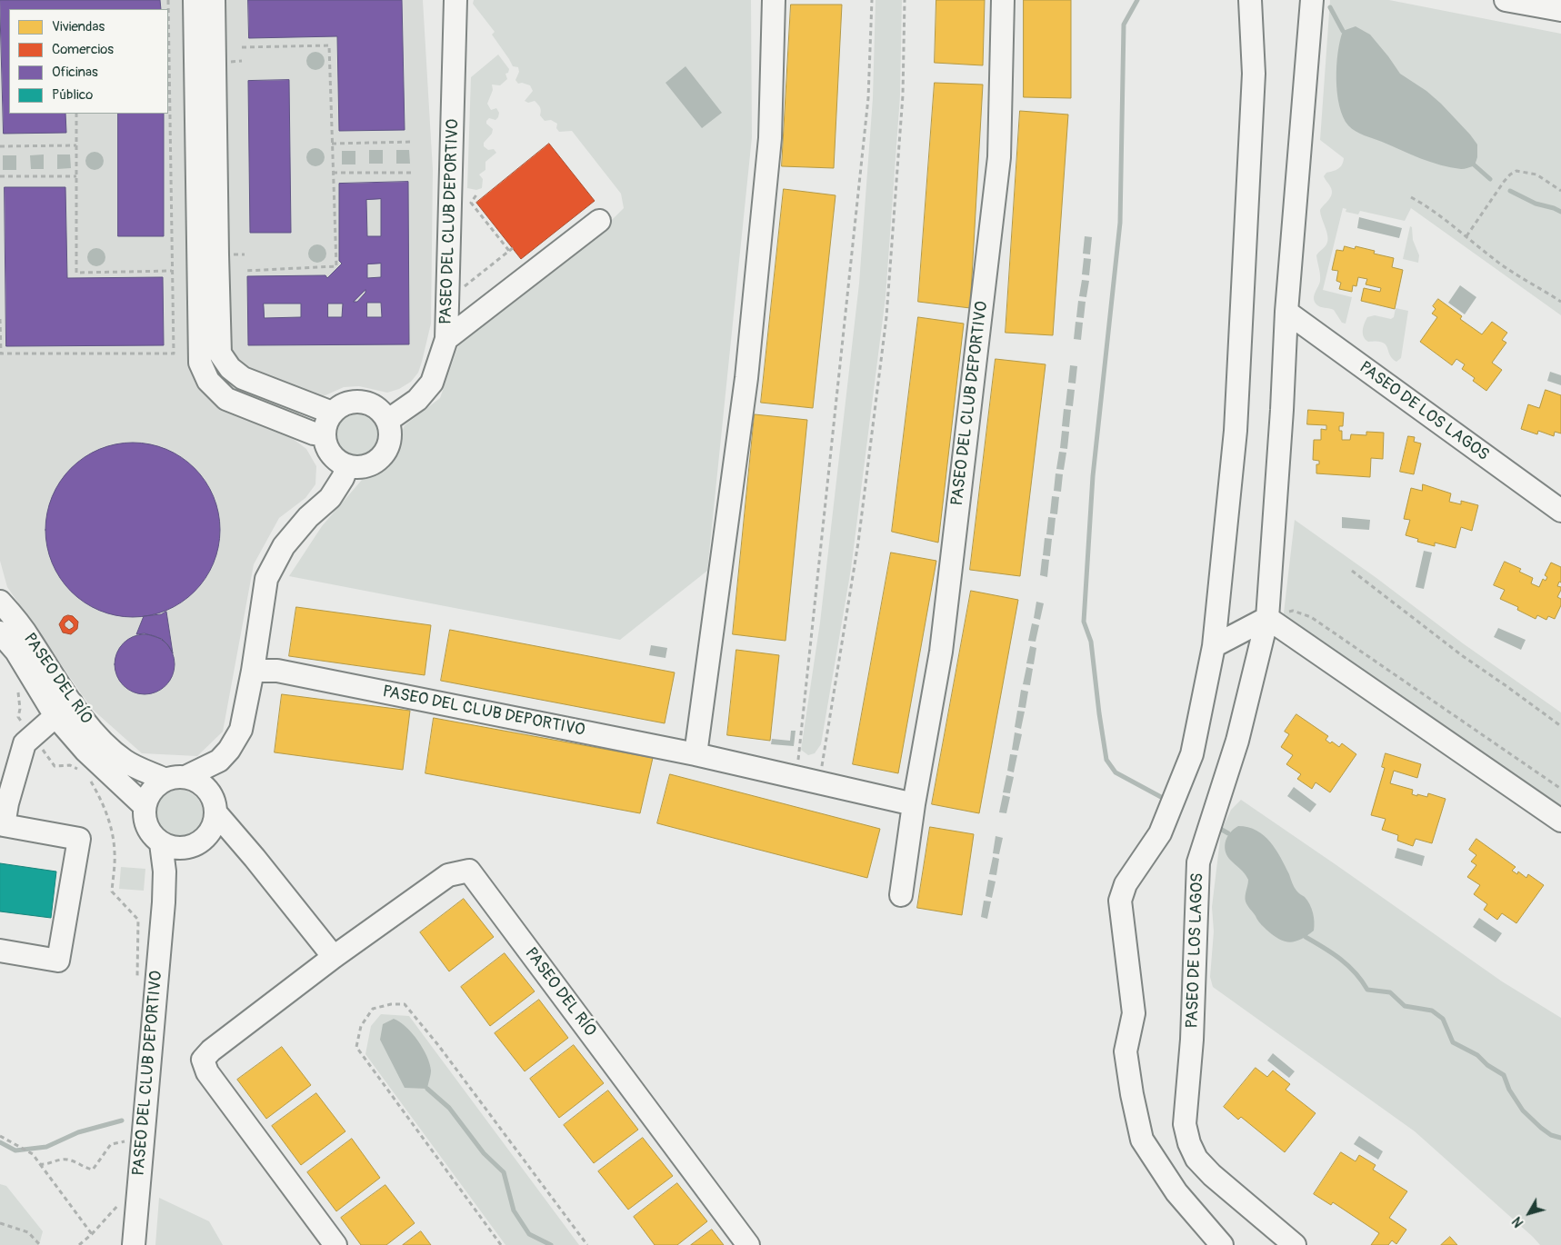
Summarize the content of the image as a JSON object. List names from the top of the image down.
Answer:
{
  "streets": {
    "street": ["PASEO DEL CLUB DEPORTIVO", "PASEO DE LOS LAGOS", "PASEO DEL RÍO"]
  },
  "crossings": [
    ["PASEO DEL CLUB DEPORTIVO", "PASEO DEL RÍO"]
  ],
  "legend": [
    "Viviendas",
    "Comercios",
    "Oficinas",
    "Público"
  ],
  "north": "bottom left"
}
